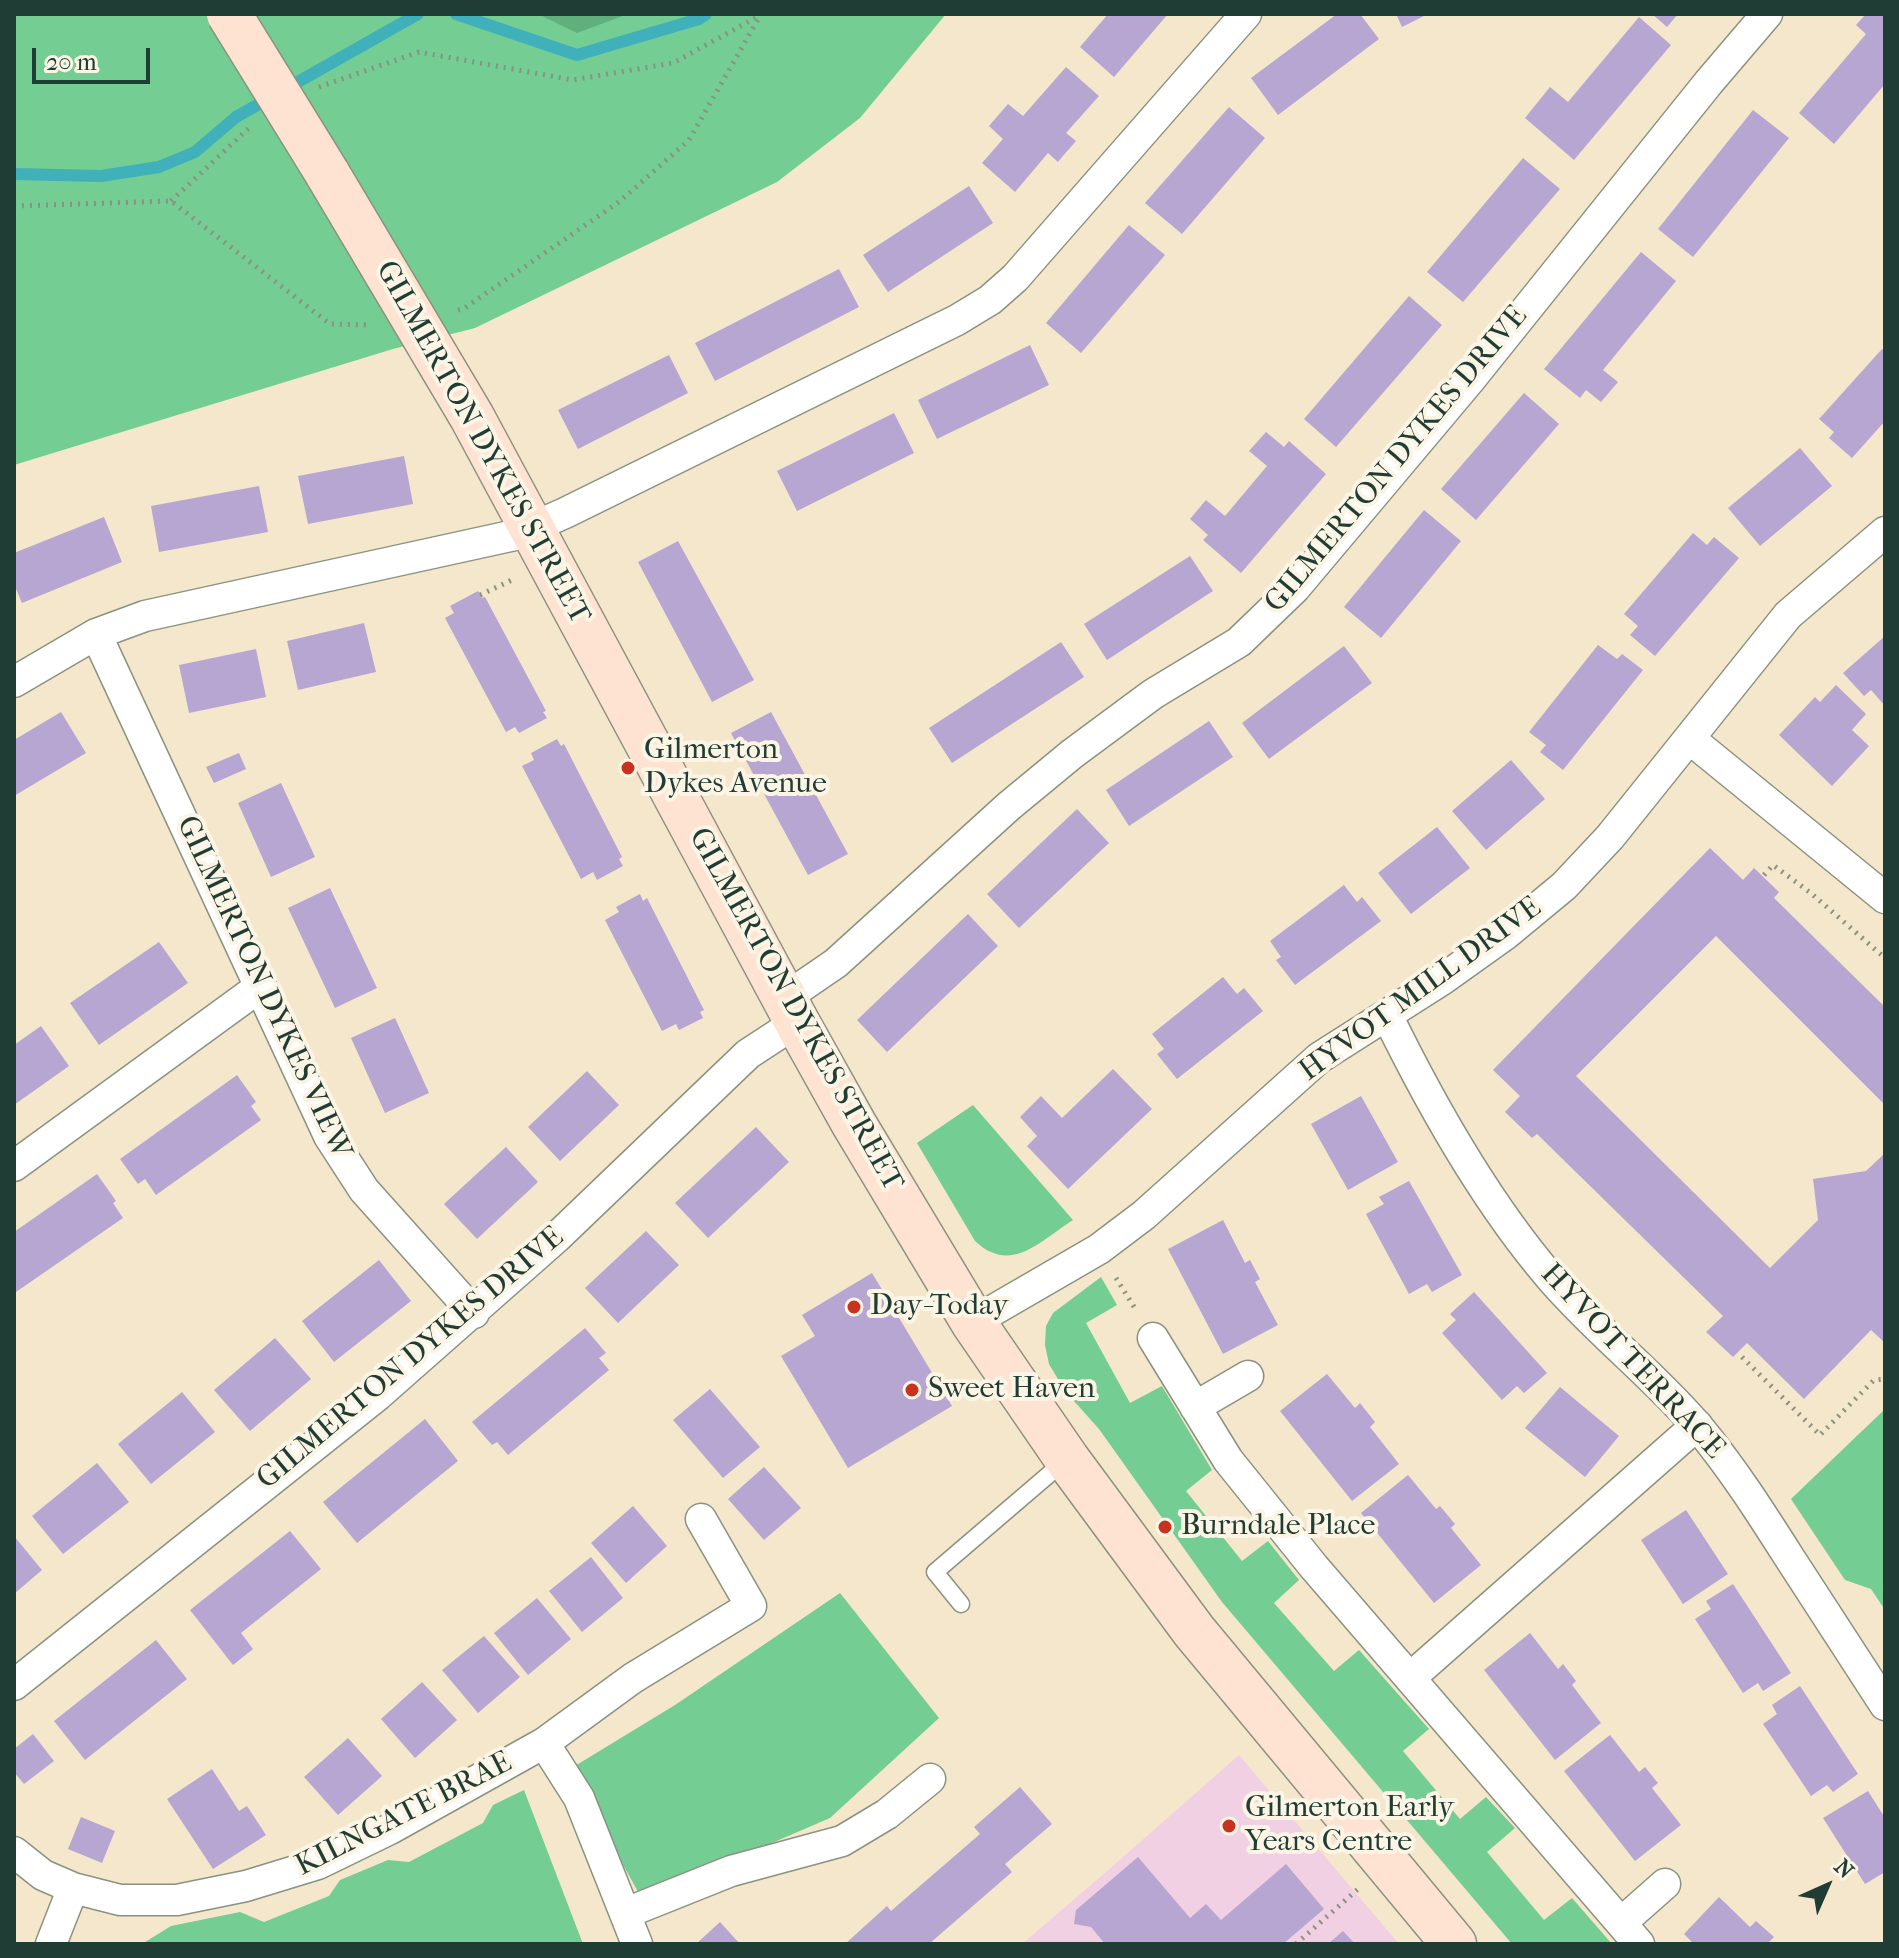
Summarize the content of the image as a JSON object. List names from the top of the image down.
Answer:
{
  "streets": {
    "main road": ["GILMERTON DYKES STREET"],
    "street": [
      "GILMERTON DYKES DRIVE",
      "GILMERTON DYKES VIEW",
      "HYVOT MILL DRIVE",
      "HYVOT TERRACE",
      "KILNGATE BRAE"
    ]
  },
  "crossings": [
    ["GILMERTON DYKES STREET", "GILMERTON DYKES DRIVE"],
    ["GILMERTON DYKES STREET", "HYVOT MILL DRIVE"],
    ["GILMERTON DYKES DRIVE", "GILMERTON DYKES VIEW"],
    ["HYVOT MILL DRIVE", "HYVOT TERRACE"]
  ],
  "places": [
    "Gilmerton Dykes Avenue",
    "Day-Today",
    "Sweet Haven",
    "Burndale Place",
    "Gilmerton Early Years Centre"
  ],
  "scale_bar": "20 m",
  "north": "top right"
}
